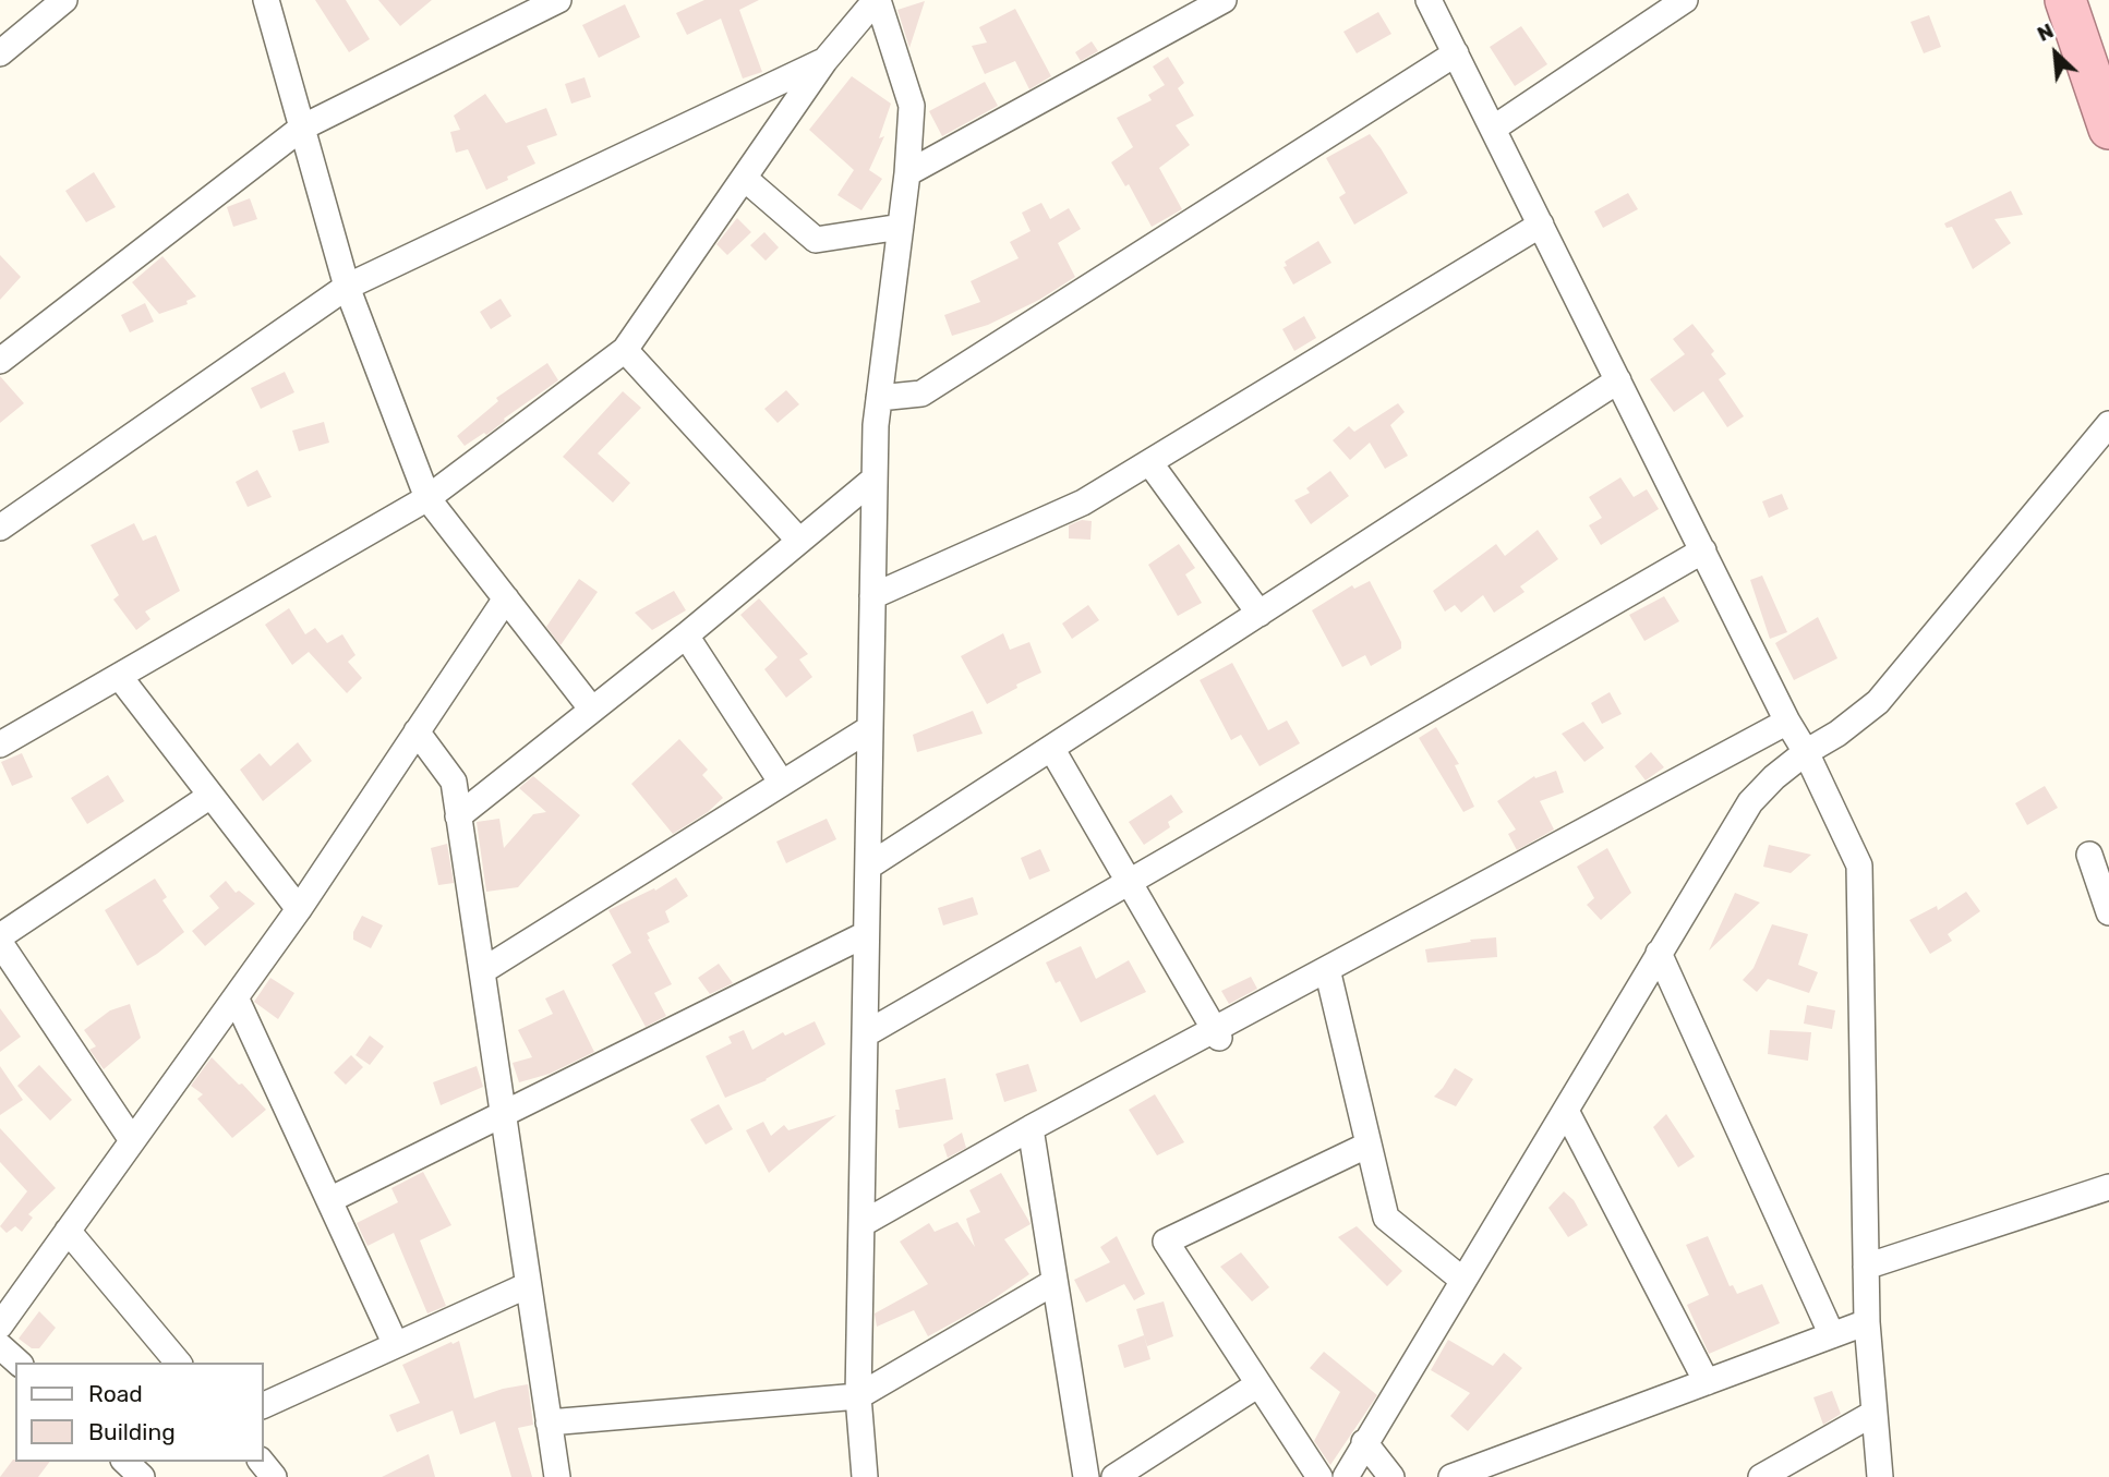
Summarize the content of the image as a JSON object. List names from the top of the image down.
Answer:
{
  "legend": ["Road", "Building"],
  "north": "top left"
}
